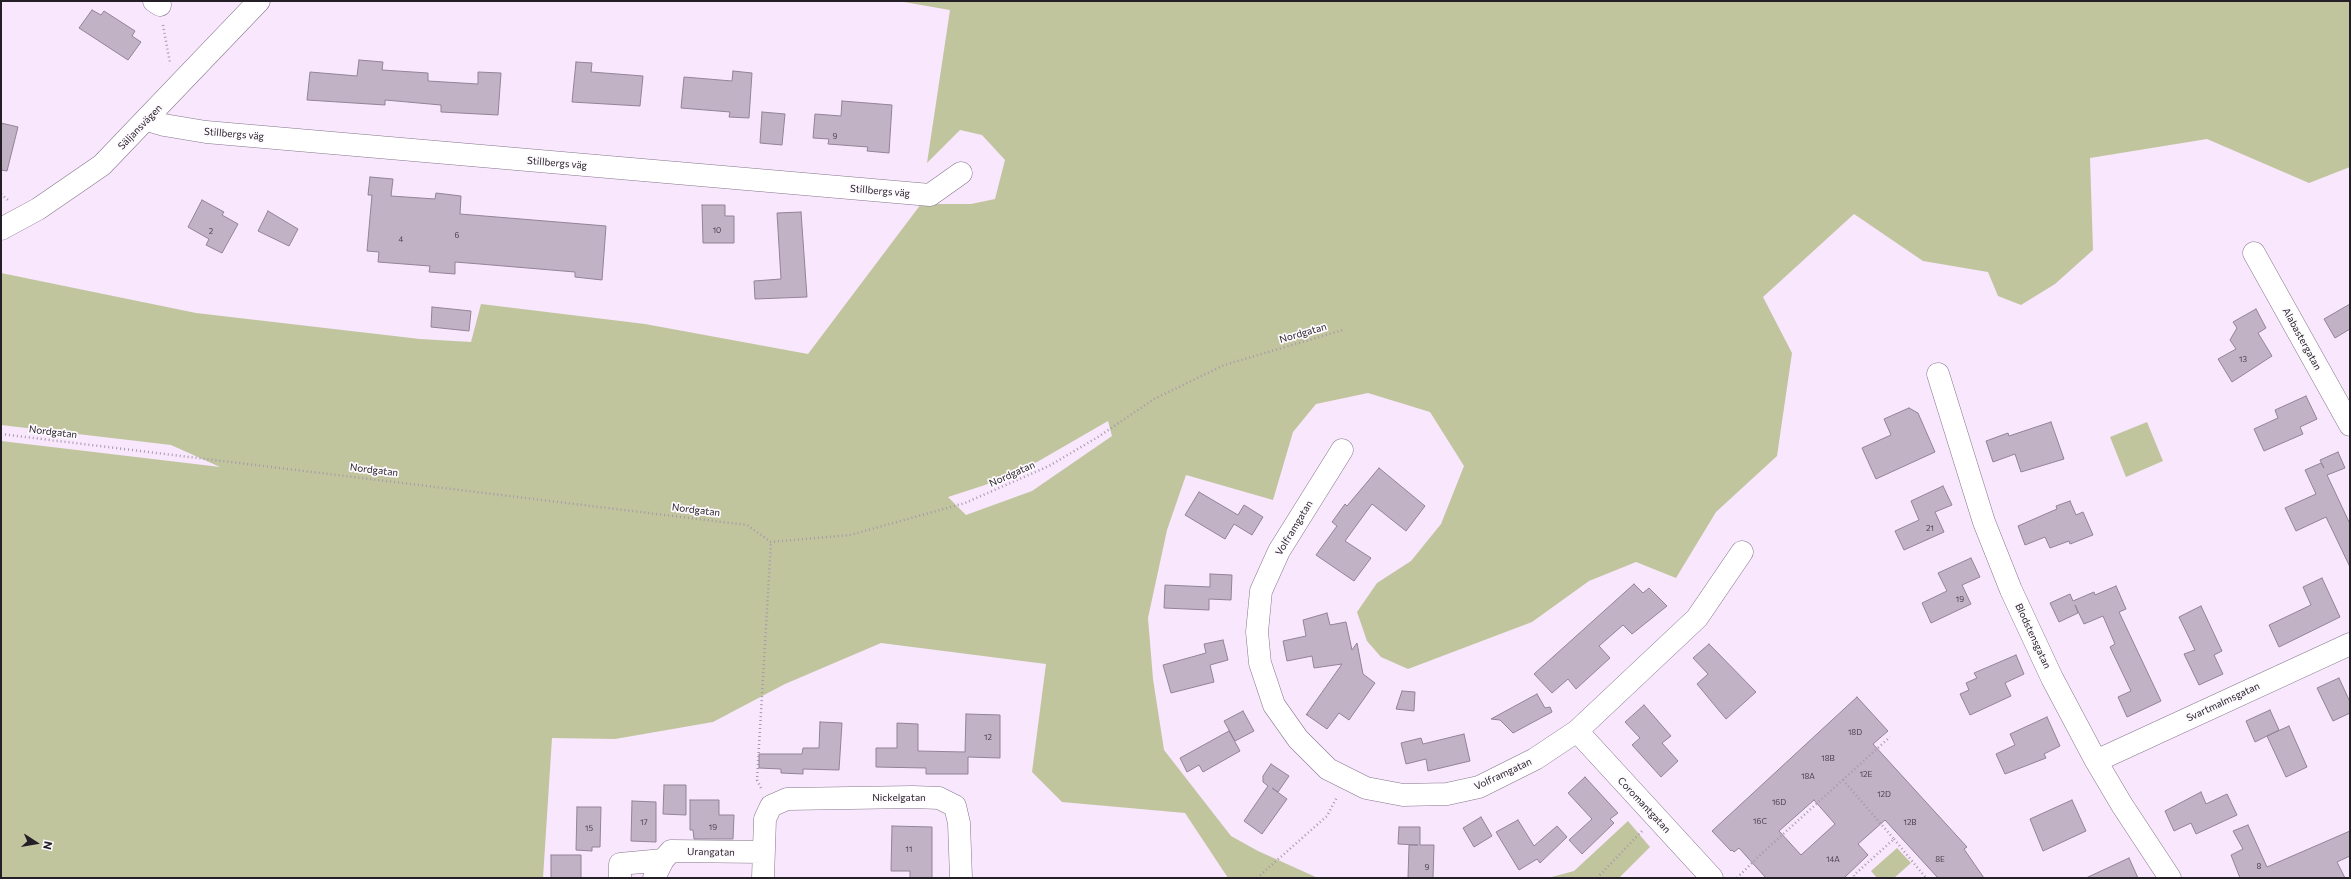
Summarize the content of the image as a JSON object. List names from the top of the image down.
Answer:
{
  "streets": {
    "street": [
      "Säljansvägen",
      "Stillbergs väg",
      "Alabastergatan",
      "Volframgatan",
      "Blodstensgatan",
      "Svartmalmsgatan",
      "Nickelgatan",
      "Coromantgatan",
      "Urangatan"
    ],
    "path": ["Nordgatan"]
  },
  "crossings": [
    ["Säljansvägen", "Stillbergs väg"],
    ["Volframgatan", "Coromantgatan"],
    ["Blodstensgatan", "Svartmalmsgatan"]
  ],
  "house_numbers": [
    "9",
    "10",
    "2",
    "6",
    "4",
    "13",
    "21",
    "19",
    "18D",
    "12",
    "18B",
    "12E",
    "18A",
    "12D",
    "16D",
    "16C",
    "17",
    "12B",
    "19",
    "15",
    "11",
    "14A",
    "8E",
    "8",
    "9"
  ],
  "north": "right"
}
